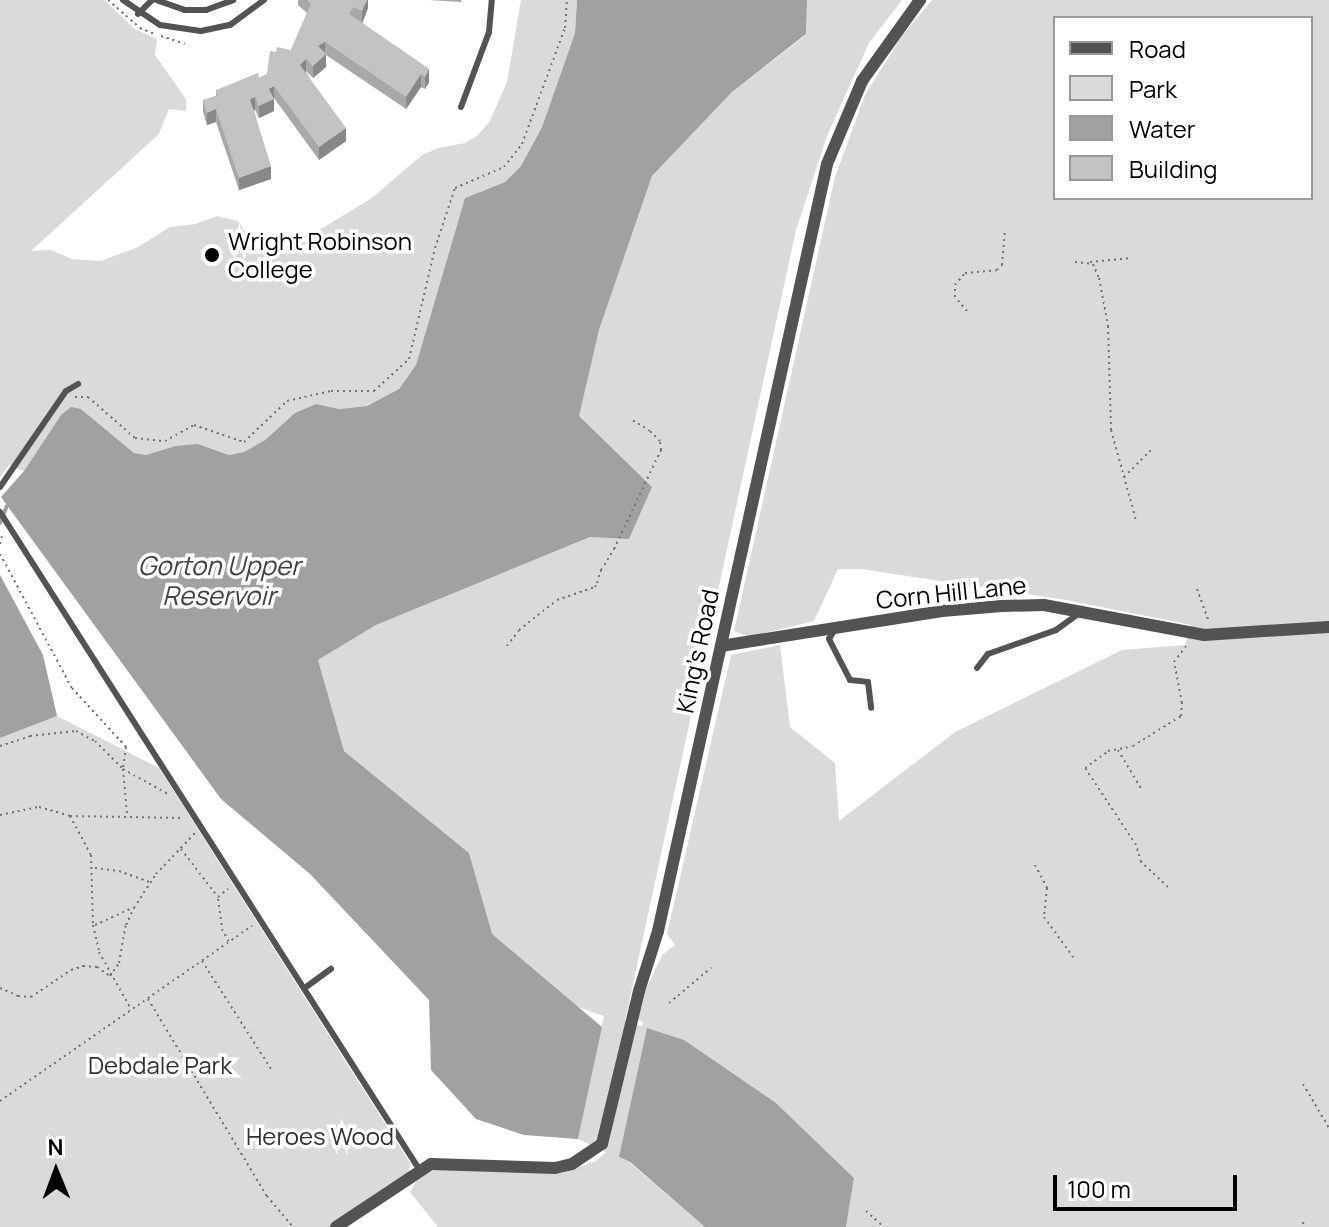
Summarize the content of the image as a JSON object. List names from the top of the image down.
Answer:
{
  "streets": {
    "street": ["Corn Hill Lane", "King's Road"]
  },
  "crossings": [
    ["Corn Hill Lane", "King's Road"]
  ],
  "water": ["Gorton Upper Reservoir"],
  "parks": ["Debdale Park", "Heroes Wood"],
  "places": ["Wright Robinson College"],
  "legend": [
    "Road",
    "Park",
    "Water",
    "Building"
  ],
  "scale_bar": "100 m",
  "north": "top"
}
